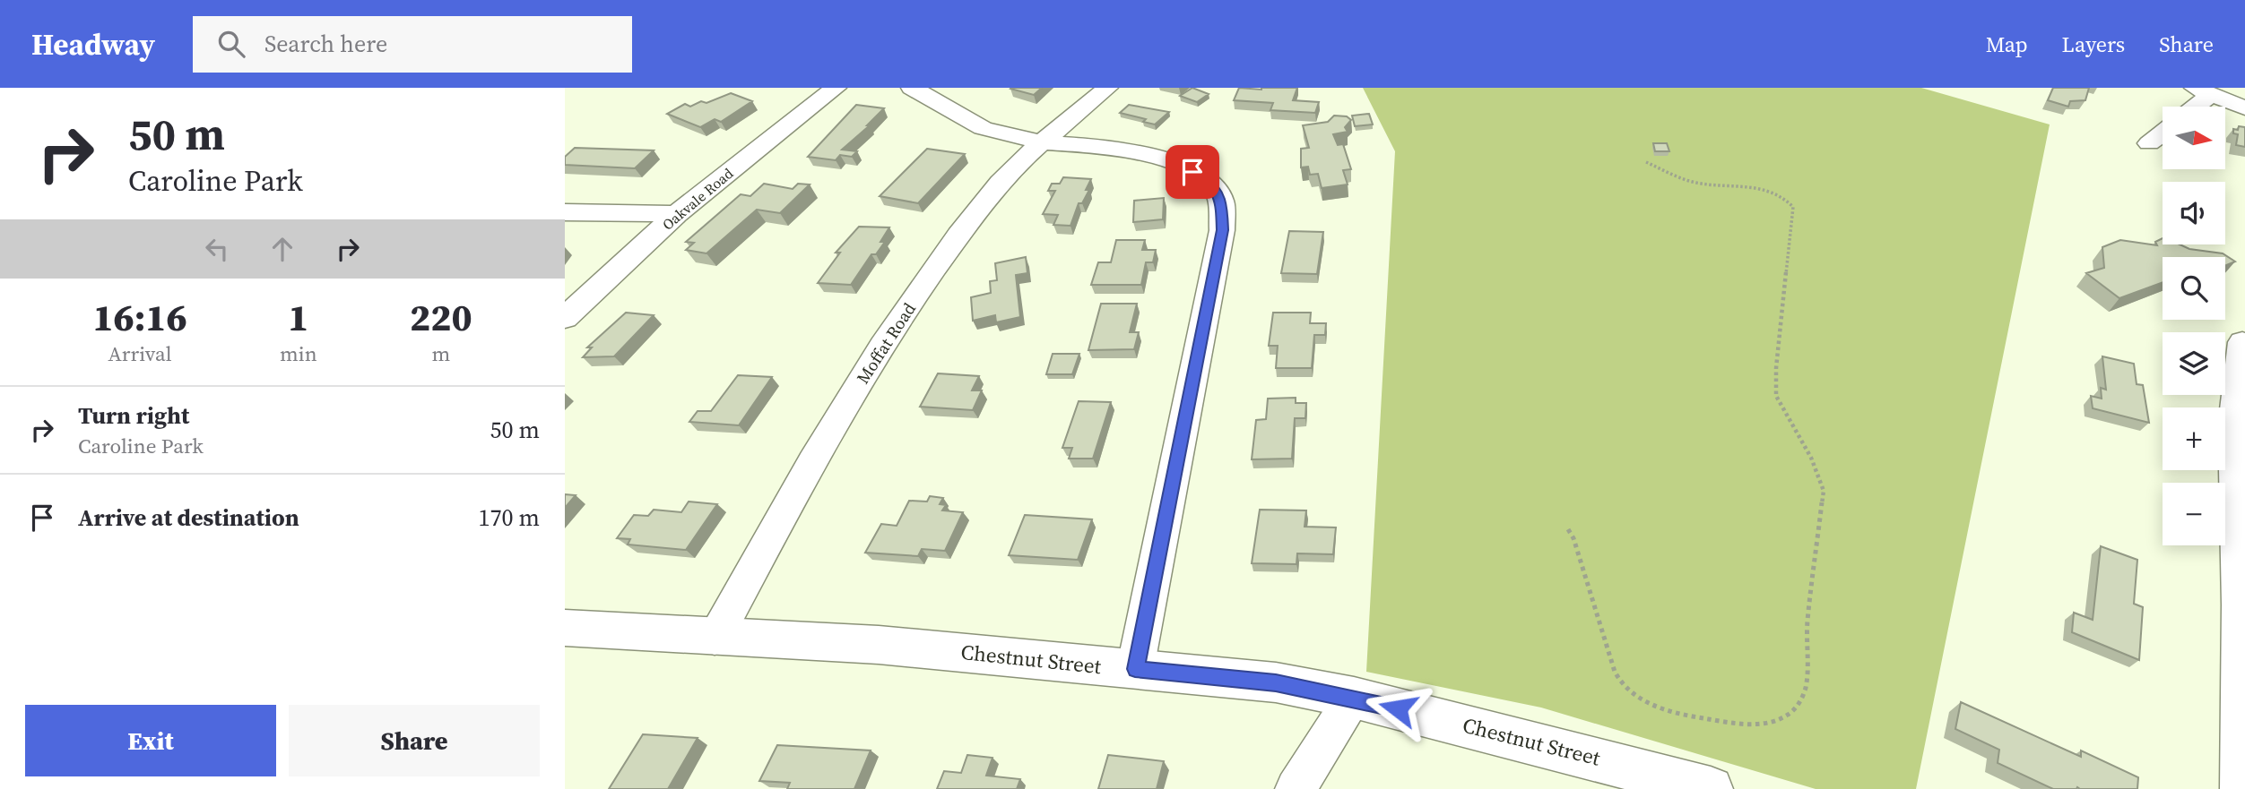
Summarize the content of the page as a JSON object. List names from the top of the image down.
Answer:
{
  "streets": {
    "main road": ["Chestnut Street"],
    "street": ["Oakvale Road", "Moffat Road"]
  },
  "crossings": [
    ["Moffat Road", "Chestnut Street"]
  ],
  "north": "right",
  "page": {
    "header": "Headway",
    "search": "Search here",
    "nav": ["Map", "Layers", "Share"],
    "turn": ["50 m", "Caroline Park"],
    "map_buttons": ["+", "−"],
    "eta": [
      "16:16",
      "Arrival",
      "1",
      "min",
      "220",
      "m"
    ],
    "list": [
      {
        "name": "Turn right",
        "note": "Caroline Park",
        "value": "50 m"
      },
      {
        "name": "Arrive at destination",
        "value": "170 m"
      }
    ],
    "buttons": ["Exit", "Share"]
  }
}
